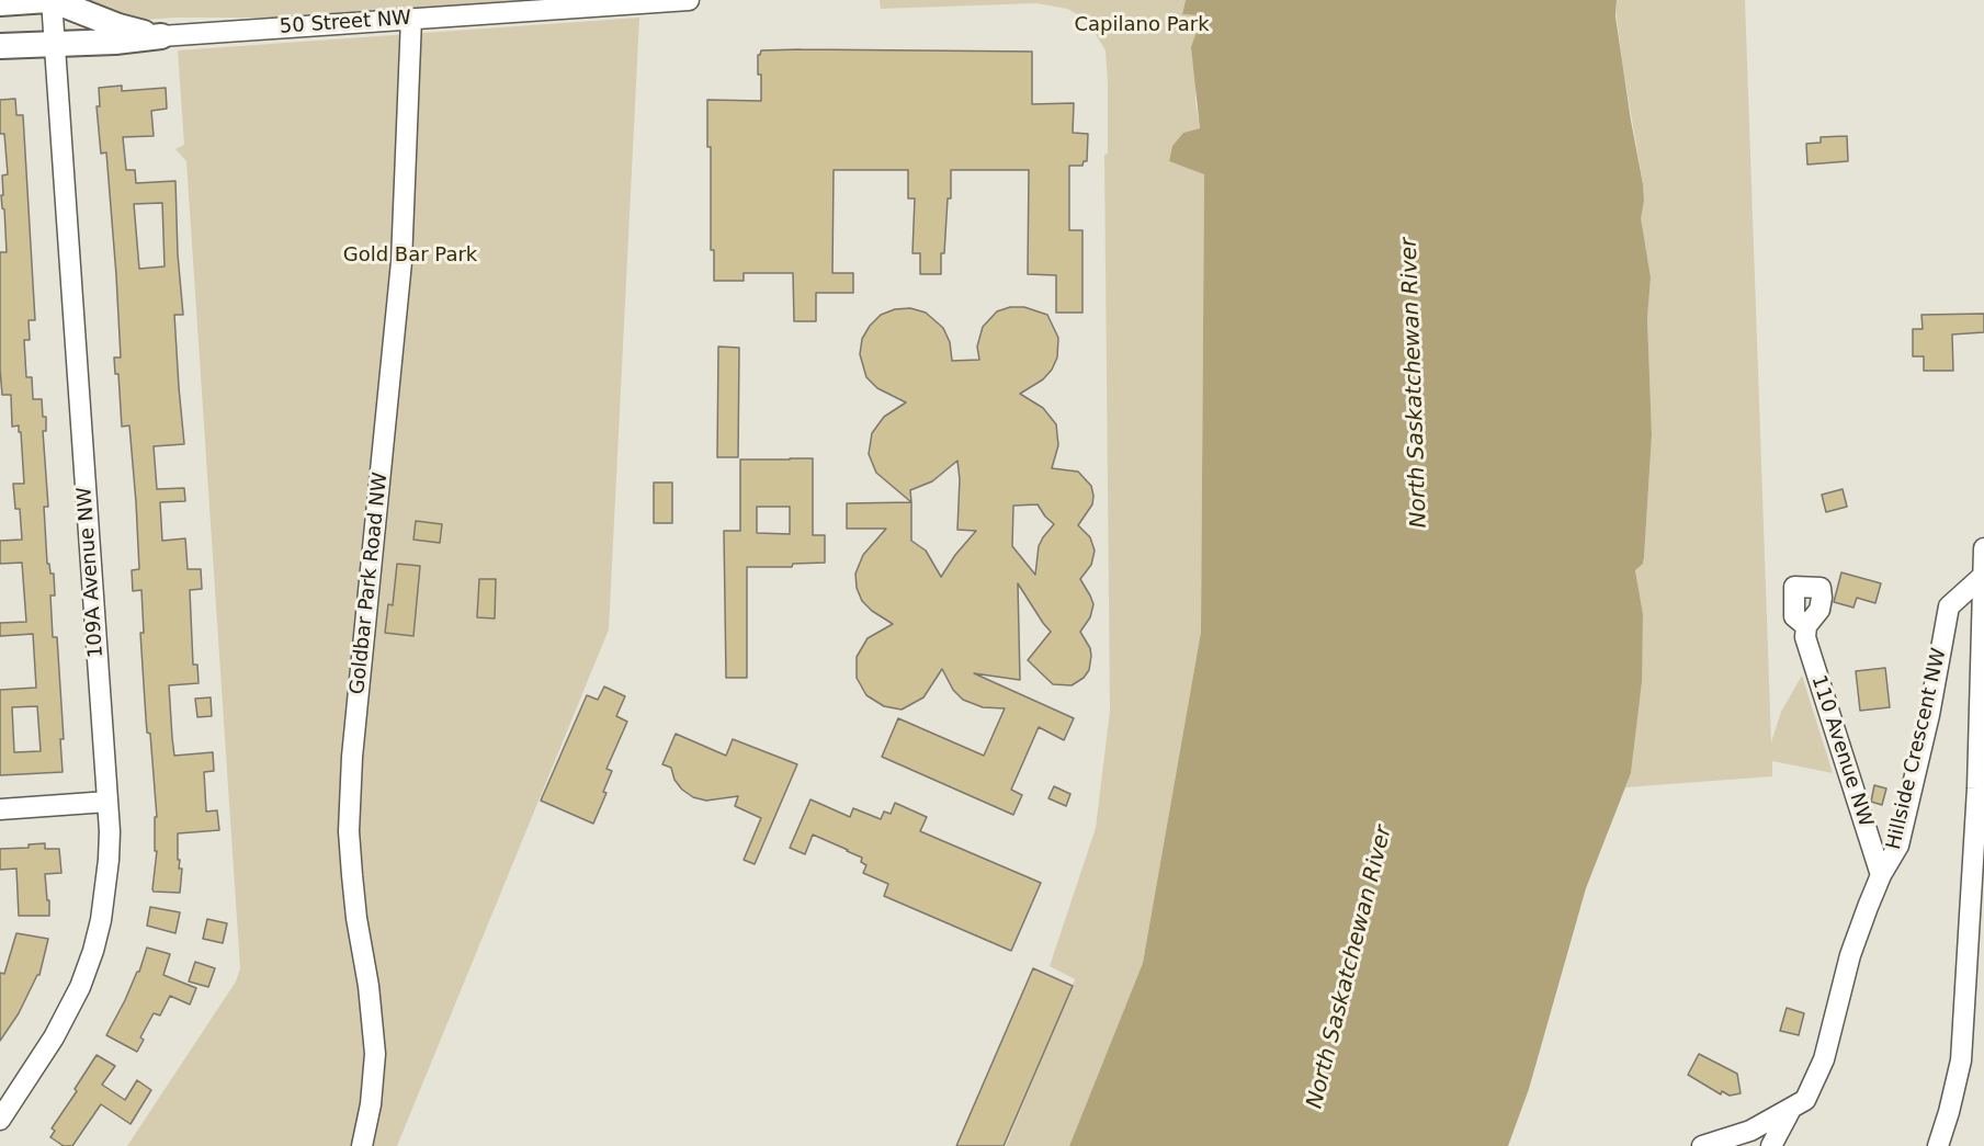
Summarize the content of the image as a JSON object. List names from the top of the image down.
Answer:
{
  "streets": {
    "street": [
      "50 Street NW",
      "109A Avenue NW",
      "Goldbar Park Road NW",
      "Hillside Crescent NW",
      "110 Avenue NW"
    ]
  },
  "crossings": [
    ["50 Street NW", "109A Avenue NW"],
    ["50 Street NW", "Goldbar Park Road NW"],
    ["Hillside Crescent NW", "110 Avenue NW"]
  ],
  "water": ["North Saskatchewan River"],
  "parks": ["Capilano Park", "Gold Bar Park"]
}
